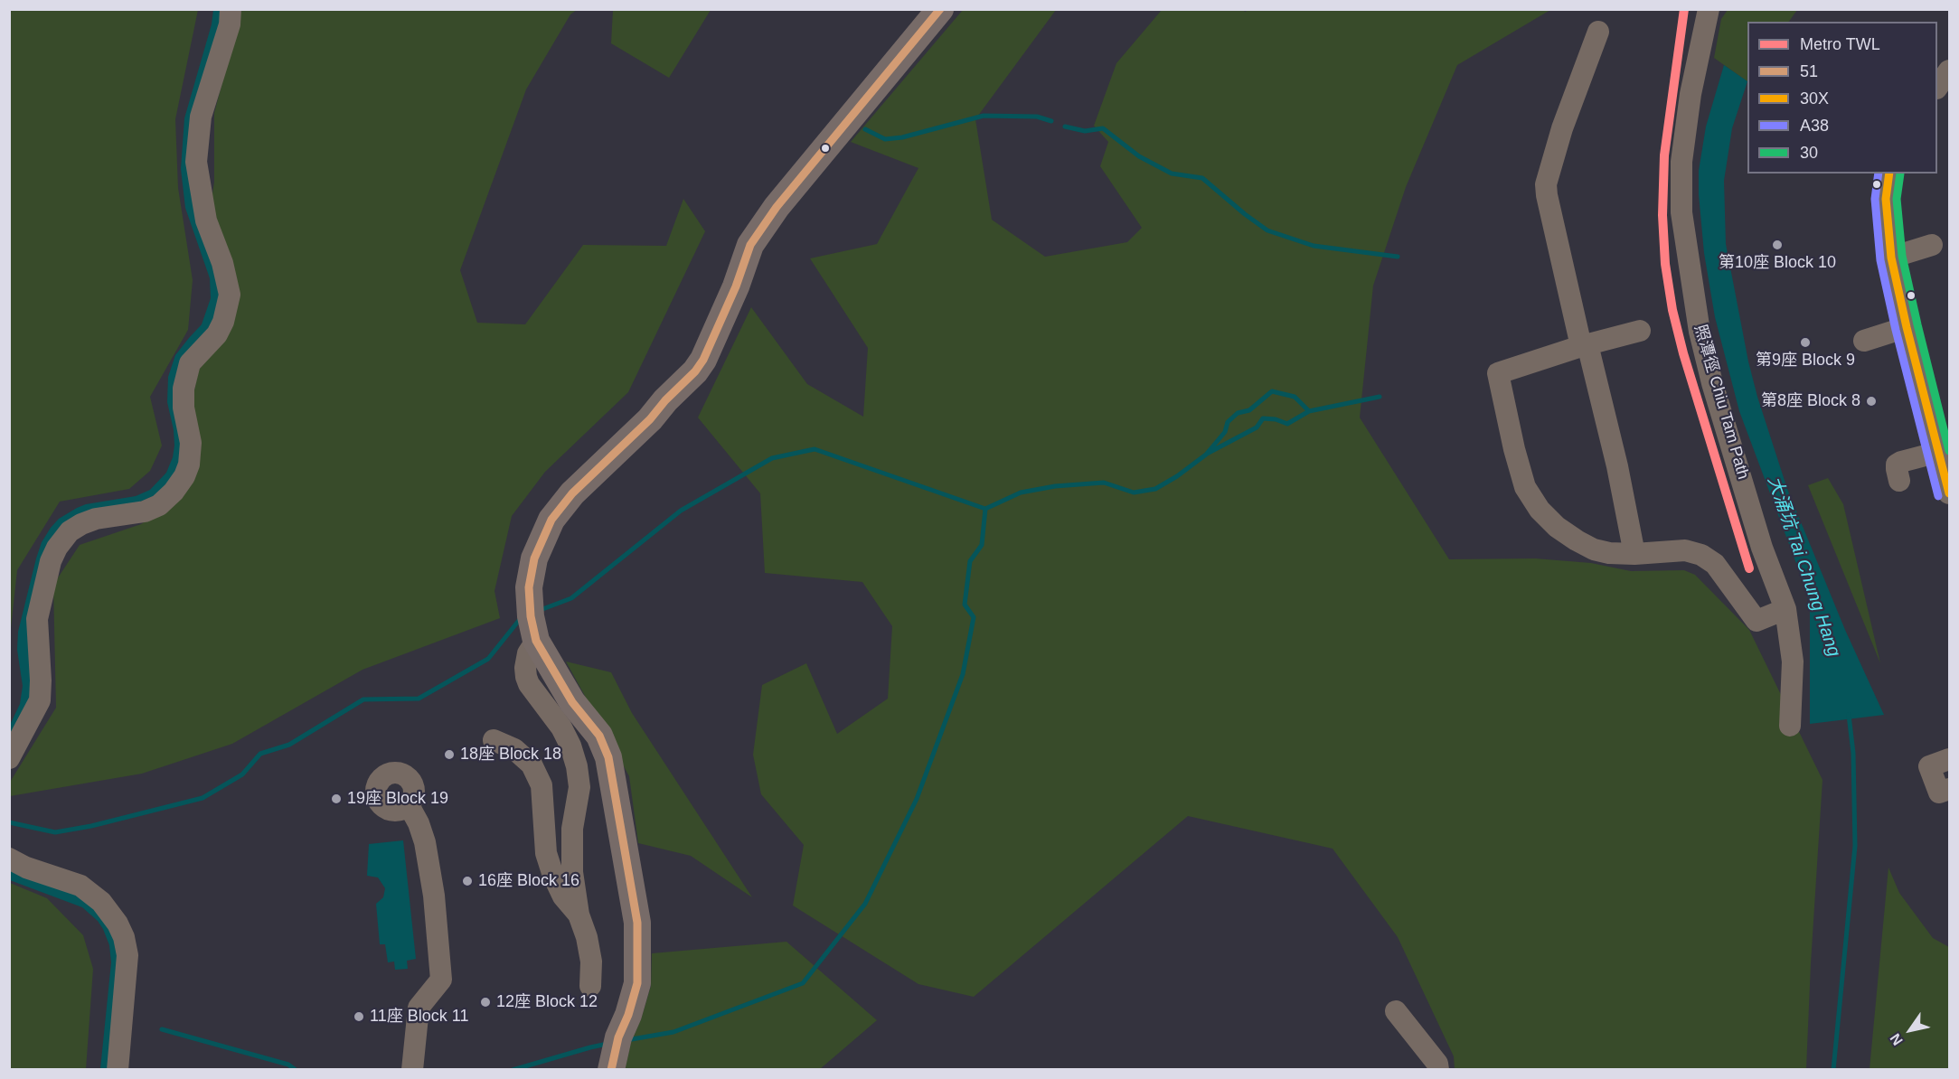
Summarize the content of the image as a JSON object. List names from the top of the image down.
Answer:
{
  "streets": {
    "street": ["照潭徑 Chiu Tam Path"]
  },
  "water": ["大涌坑 Tai Chung Hang"],
  "places": [
    "第10座 Block 10",
    "第9座 Block 9",
    "第8座 Block 8",
    "18座 Block 18",
    "19座 Block 19",
    "16座 Block 16",
    "12座 Block 12",
    "11座 Block 11"
  ],
  "lines": [
    "metro line TWL",
    "transit line 51",
    "transit line 30X",
    "transit line A38",
    "transit line 30"
  ],
  "legend": [
    "Metro TWL",
    "51",
    "30X",
    "A38",
    "30"
  ],
  "north": "bottom left"
}
